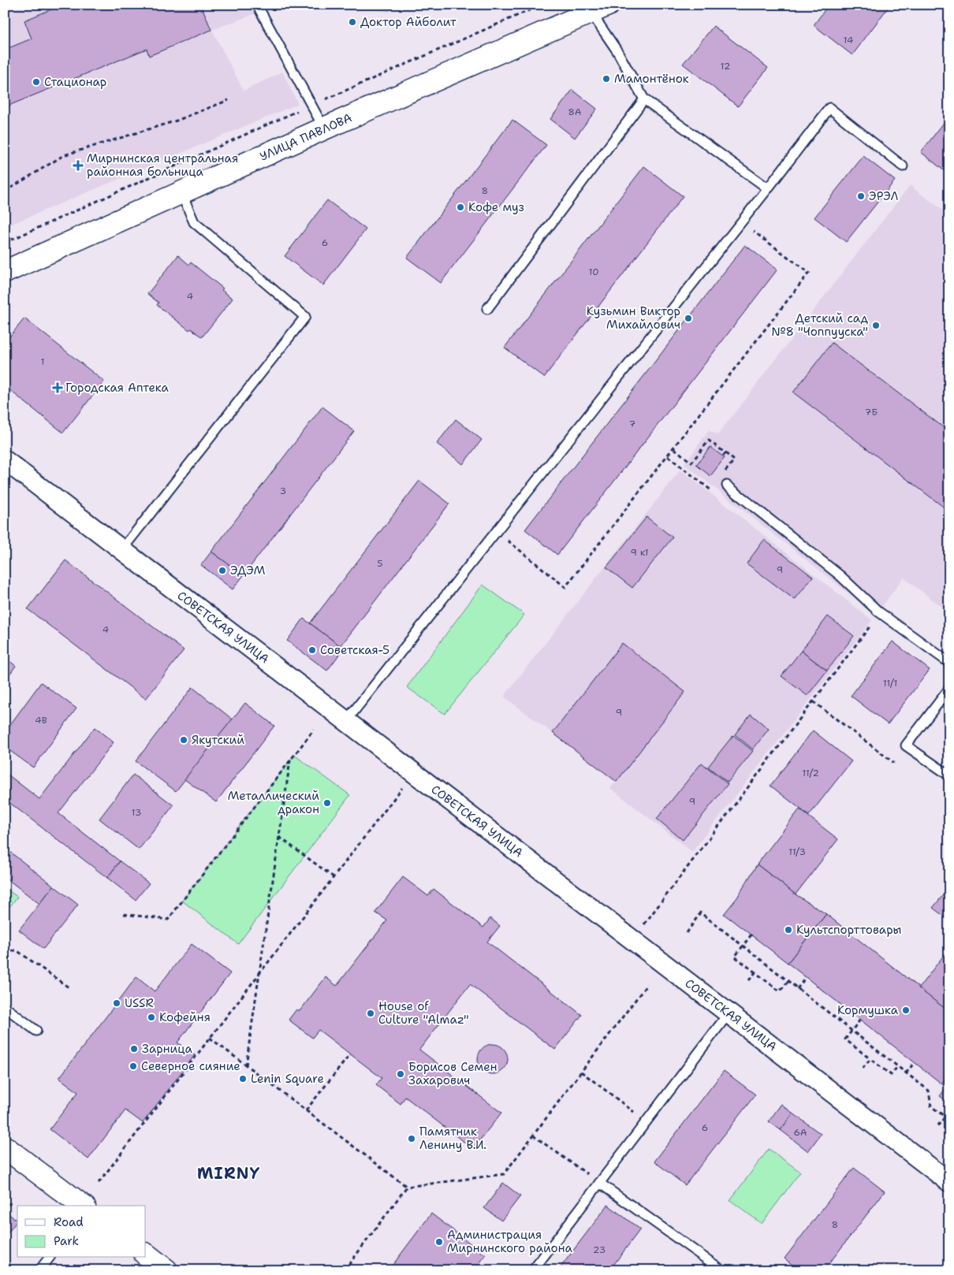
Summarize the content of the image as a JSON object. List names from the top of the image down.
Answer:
{
  "streets": {
    "main road": ["УЛИЦА ПАВЛОВА"],
    "street": ["СОВЕТСКАЯ УЛИЦА"]
  },
  "districts": ["MIRNY"],
  "places": {
    "other": [
      "Доктор Айболит",
      "Мамонтёнок",
      "Стационар",
      "ЭРЭЛ",
      "Кофе муз",
      "Кузьмин Виктор Михайлович",
      "Детский сад №8 \"Чоппууска\"",
      "ЭДЭМ",
      "Советская-5",
      "Якутский",
      "Металлический дракон",
      "Культспорттовары",
      "USSR",
      "Кормушка",
      "House of Culture \"Almaz\"",
      "Кофейня",
      "Зарница",
      "Северное сияние",
      "Борисов Семен Захарович",
      "Lenin Square",
      "Памятник Ленину В.И.",
      "Администрация Мирнинского района"
    ],
    "health": ["Мирнинская центральная районная больница", "Городская Аптека"]
  },
  "house_numbers": [
    "14",
    "12",
    "8А",
    "8",
    "6",
    "10",
    "4",
    "1",
    "7Б",
    "7",
    "3",
    "9 к1",
    "5",
    "9",
    "4",
    "11/1",
    "9",
    "4В",
    "11/2",
    "9",
    "13",
    "11/3",
    "6",
    "6А",
    "8",
    "23"
  ],
  "legend": ["Road", "Park"]
}
